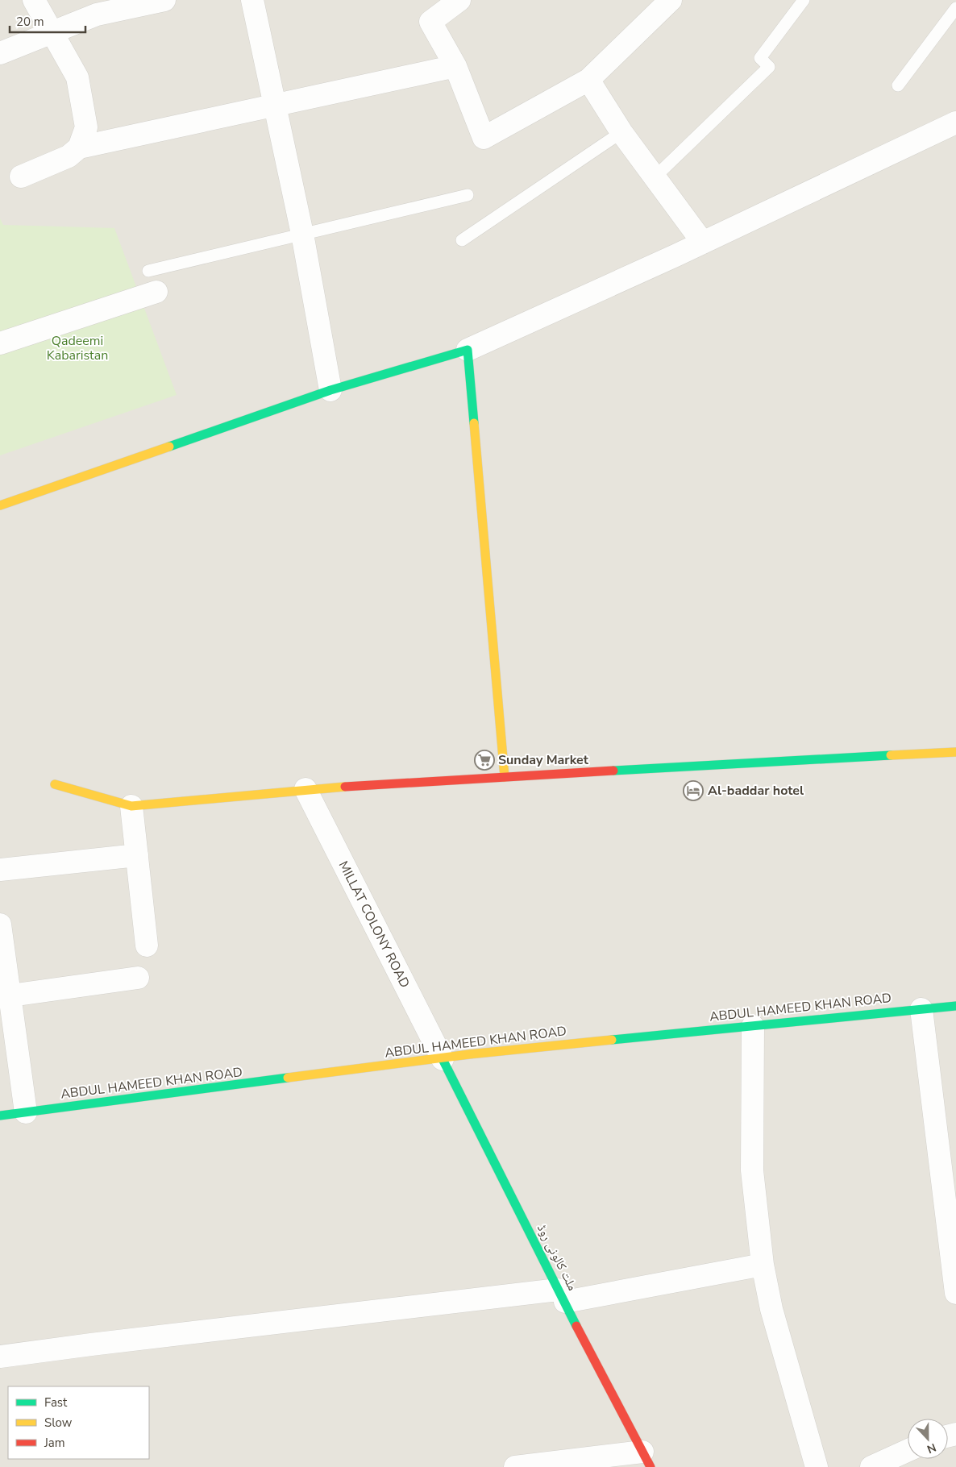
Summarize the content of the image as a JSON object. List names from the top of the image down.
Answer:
{
  "streets": {
    "street": ["MILLAT COLONY ROAD", "ABDUL HAMEED KHAN ROAD", "ملت کالونی روڈ"]
  },
  "crossings": [
    ["MILLAT COLONY ROAD", "ABDUL HAMEED KHAN ROAD"],
    ["MILLAT COLONY ROAD", "ملت کالونی روڈ"],
    ["ABDUL HAMEED KHAN ROAD", "ملت کالونی روڈ"]
  ],
  "parks": ["Qadeemi Kabaristan"],
  "places": {
    "supermarket": ["Sunday Market"],
    "hotel": ["Al-baddar hotel"]
  },
  "legend": ["Fast", "Slow", "Jam"],
  "scale_bar": "20 m",
  "north": "bottom"
}
